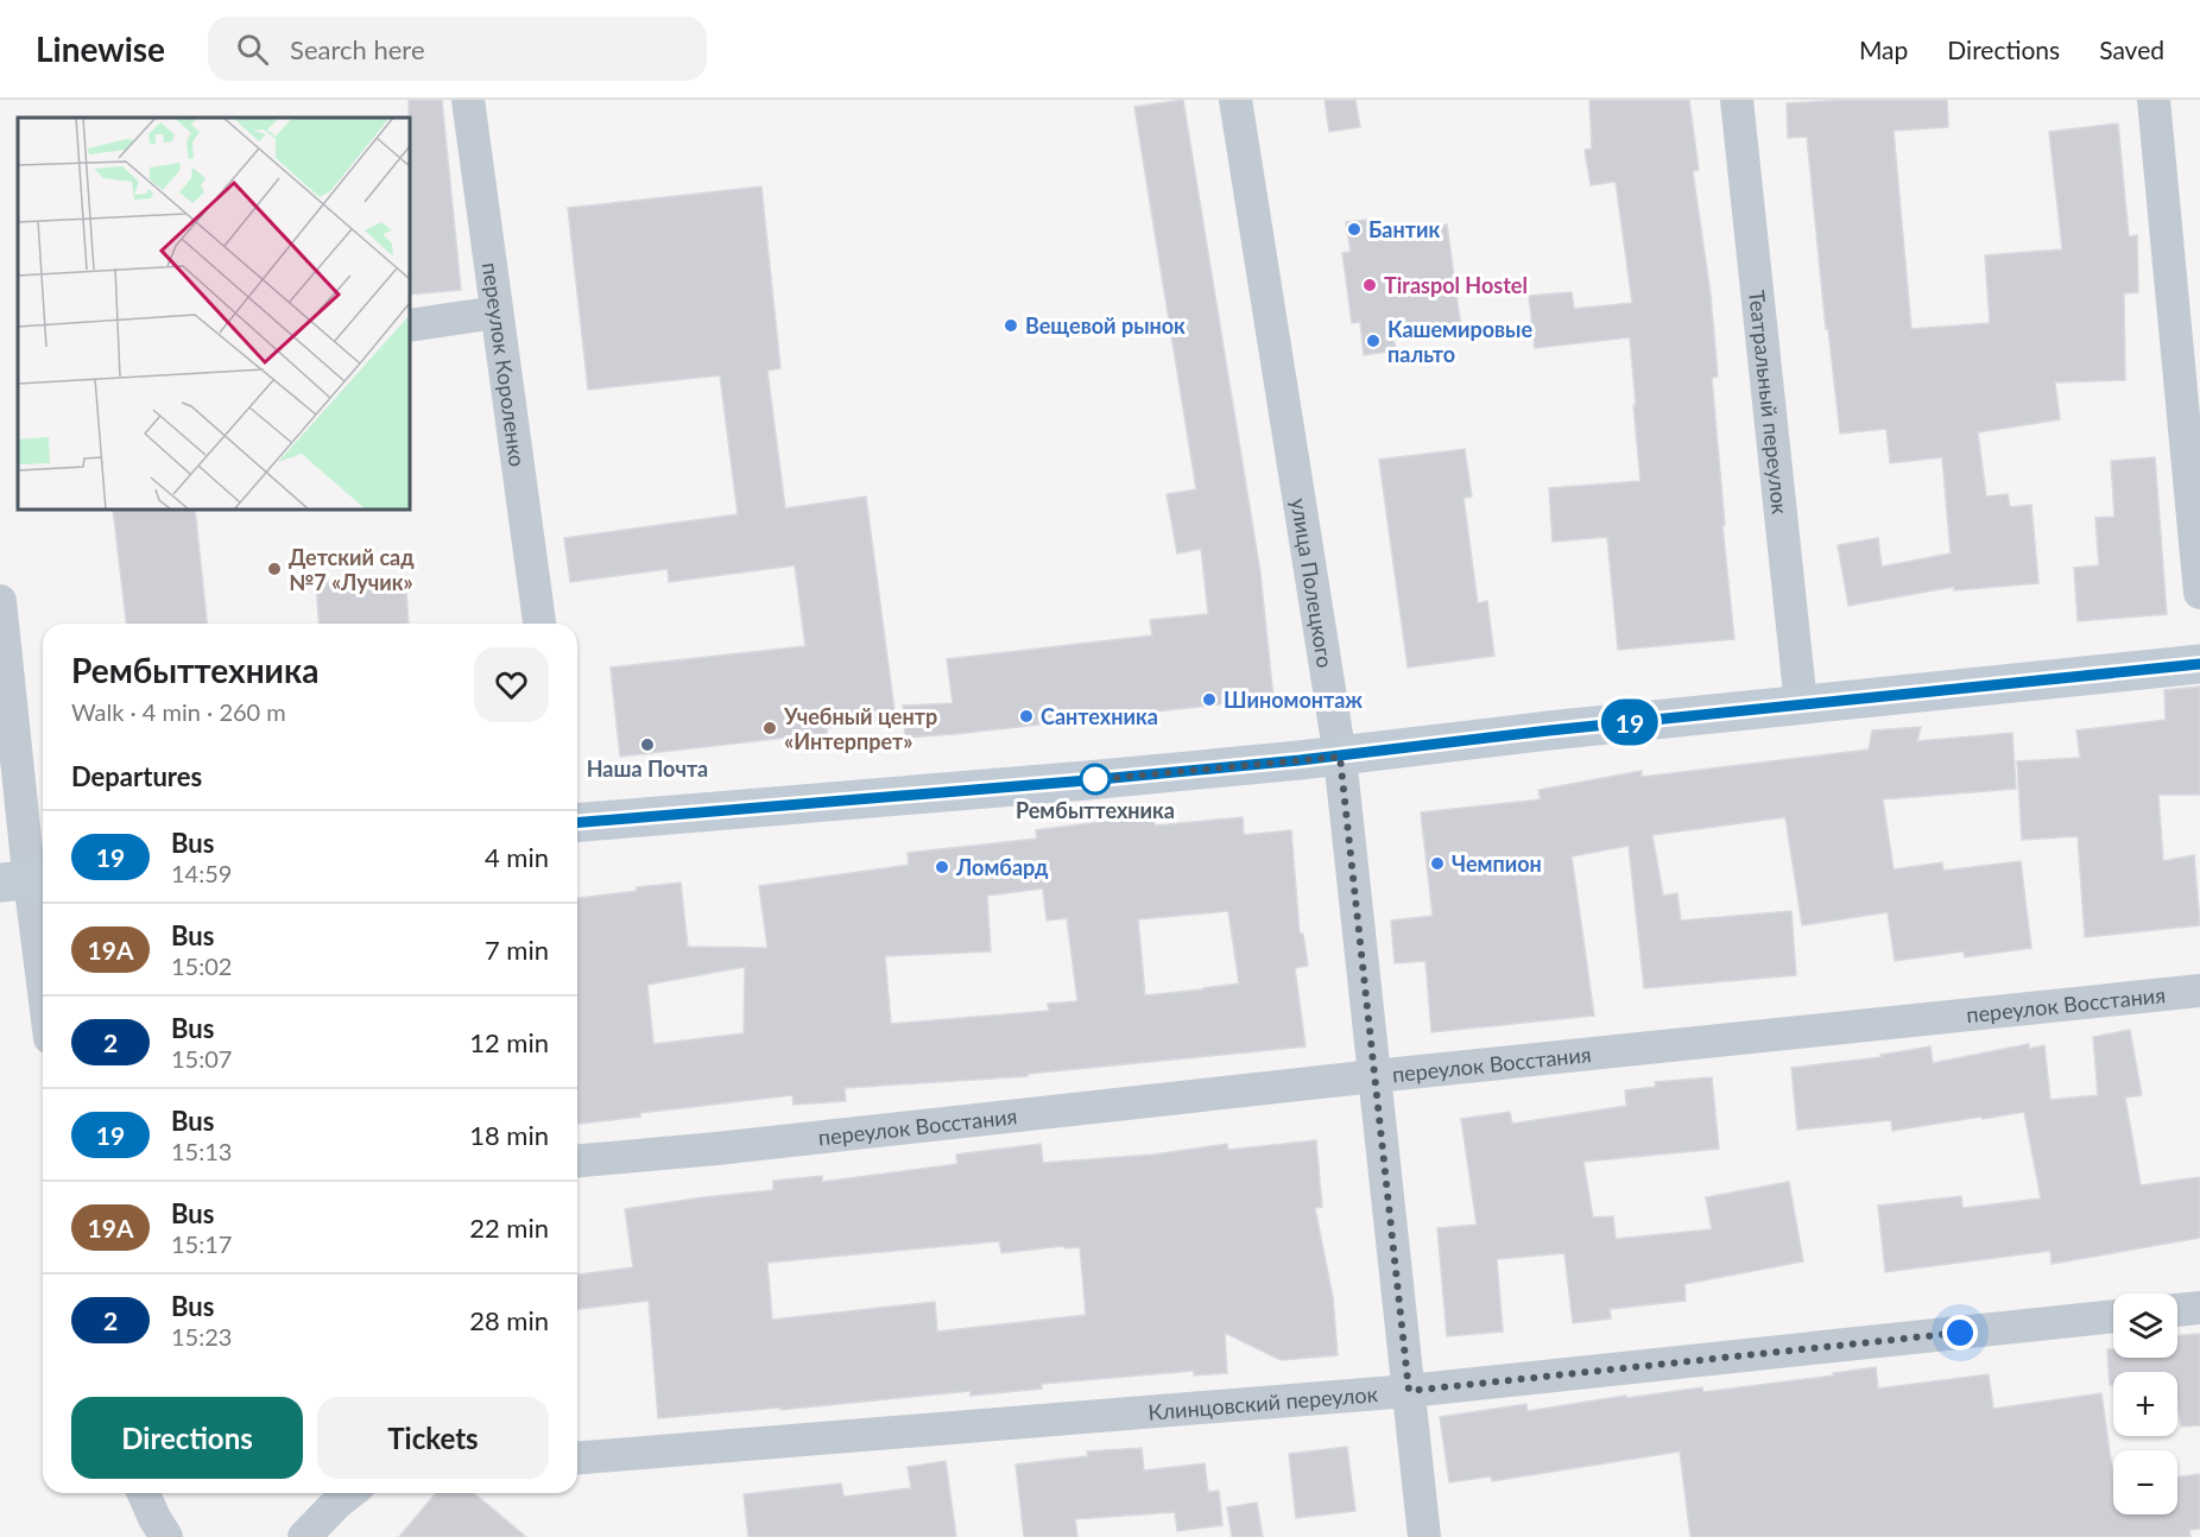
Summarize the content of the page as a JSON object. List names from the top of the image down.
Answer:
{
  "streets": {
    "street": [
      "переулок Короленко",
      "Театральный переулок",
      "улица Полецкого",
      "переулок Восстания",
      "Клинцовский переулок"
    ]
  },
  "crossings": [
    ["улица Полецкого", "переулок Восстания"],
    ["улица Полецкого", "Клинцовский переулок"]
  ],
  "places": [
    "Бантик",
    "Tiraspol Hostel",
    "Вещевой рынок",
    "Кашемировые пальто",
    "Детский сад №7 «Лучик»",
    "Шиномонтаж",
    "Сантехника",
    "Учебный центр «Интерпрет»",
    "Наша Почта",
    "Рембыттехника",
    "Чемпион",
    "Ломбард"
  ],
  "lines": ["bus line 19"],
  "page": {
    "header": "Linewise",
    "search": "Search here",
    "nav": ["Map", "Directions", "Saved"],
    "on_map": "19",
    "heading": [
      ["Рембыттехника", "Walk · 4 min · 260 m"],
      "Departures"
    ],
    "list": [
      {
        "mark": "19",
        "name": "Bus",
        "note": "14:59",
        "value": "4 min"
      },
      {
        "mark": "19А",
        "name": "Bus",
        "note": "15:02",
        "value": "7 min"
      },
      {
        "mark": "2",
        "name": "Bus",
        "note": "15:07",
        "value": "12 min"
      },
      {
        "mark": "19",
        "name": "Bus",
        "note": "15:13",
        "value": "18 min"
      },
      {
        "mark": "19А",
        "name": "Bus",
        "note": "15:17",
        "value": "22 min"
      },
      {
        "mark": "2",
        "name": "Bus",
        "note": "15:23",
        "value": "28 min"
      }
    ],
    "map_buttons": ["+", "−"],
    "buttons": ["Directions", "Tickets"]
  }
}
